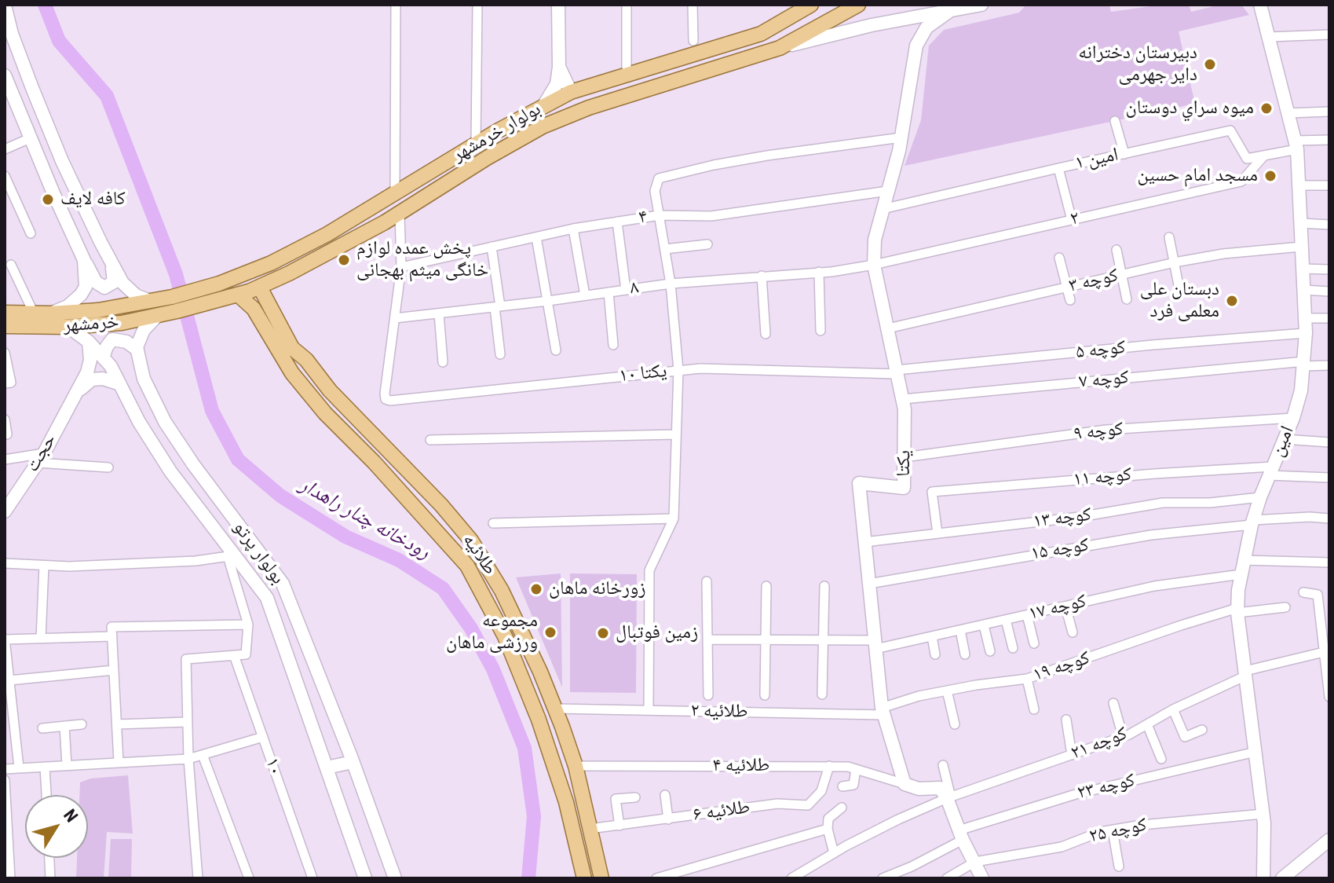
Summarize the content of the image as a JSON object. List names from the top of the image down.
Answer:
{
  "streets": {
    "main road": ["بولوار خرمشهر", "خرمشهر", "طلائیه"],
    "street": [
      "امین ۱",
      "۴",
      "۲",
      "کوچه ۳",
      "۸",
      "کوچه ۵",
      "۱۰ یکتا",
      "کوچه ۷",
      "کوچه ۹",
      "امین",
      "حجت",
      "یکتا",
      "کوچه ۱۱",
      "کوچه ۱۳",
      "کوچه ۱۵",
      "بولوار پرتو",
      "کوچه ۱۷",
      "کوچه ۱۹",
      "طلائیه ۲",
      "کوچه ۲۱",
      "طلائیه ۴",
      "۱۰",
      "کوچه ۲۳",
      "طلائیه ۶",
      "کوچه ۲۵"
    ]
  },
  "crossings": [
    ["بولوار خرمشهر", "خرمشهر"],
    ["امین ۱", "۲"],
    ["امین ۱", "یکتا"],
    ["۴", "یکتا"],
    ["۲", "۸"],
    ["۲", "یکتا"],
    ["کوچه ۳", "امین"],
    ["کوچه ۳", "یکتا"],
    ["۸", "۱۰ یکتا"],
    ["۸", "یکتا"],
    ["خرمشهر", "بولوار پرتو"],
    ["کوچه ۵", "۱۰ یکتا"],
    ["کوچه ۵", "امین"],
    ["کوچه ۵", "یکتا"],
    ["۱۰ یکتا", "یکتا"],
    ["کوچه ۷", "امین"],
    ["کوچه ۷", "یکتا"],
    ["کوچه ۹", "امین"],
    ["کوچه ۹", "یکتا"],
    ["امین", "کوچه ۱۱"],
    ["امین", "کوچه ۱۳"],
    ["امین", "کوچه ۱۵"],
    ["امین", "کوچه ۱۷"],
    ["امین", "کوچه ۱۹"],
    ["امین", "کوچه ۲۱"],
    ["امین", "کوچه ۲۳"],
    ["امین", "کوچه ۲۵"],
    ["حجت", "بولوار پرتو"],
    ["یکتا", "کوچه ۱۳"],
    ["یکتا", "کوچه ۱۵"],
    ["یکتا", "کوچه ۱۷"],
    ["یکتا", "کوچه ۱۹"],
    ["یکتا", "طلائیه ۲"],
    ["یکتا", "طلائیه ۴"],
    ["کوچه ۱۱", "کوچه ۱۳"],
    ["طلائیه", "طلائیه ۲"],
    ["طلائیه", "طلائیه ۴"],
    ["طلائیه", "طلائیه ۶"],
    ["کوچه ۱۹", "طلائیه ۲"],
    ["طلائیه ۴", "طلائیه ۶"]
  ],
  "water": ["رودخانه چنار راهدار"],
  "places": [
    "دبیرستان دخترانه دایر جهرمی",
    "ميوه سراي دوستان",
    "مسجد امام حسین",
    "کافه لایف",
    "پخش عمده لوازم خانگی میثم بهجانی",
    "دبستان علی معلمی فرد",
    "زورخانه ماهان",
    "مجموعه ورزشی ماهان",
    "زمین فوتبال"
  ],
  "north": "top right"
}
